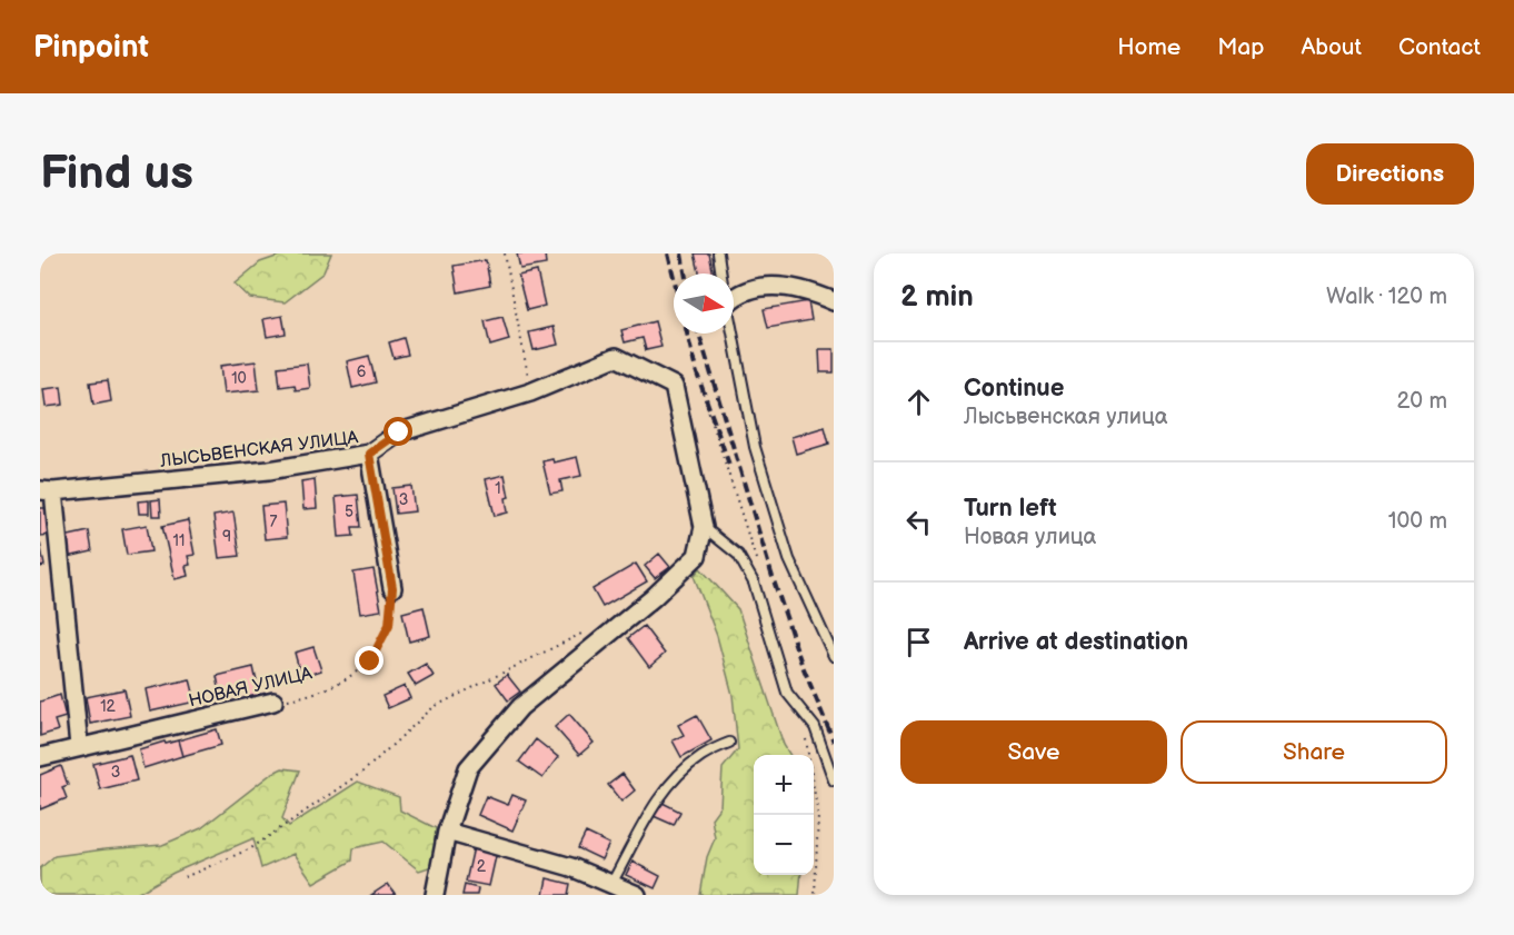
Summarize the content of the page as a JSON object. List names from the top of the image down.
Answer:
{
  "streets": {
    "street": ["ЛЫСЬВЕНСКАЯ УЛИЦА", "НОВАЯ УЛИЦА"]
  },
  "house_numbers": [
    "6",
    "10",
    "1",
    "3",
    "5",
    "7",
    "9",
    "11",
    "12",
    "3",
    "2"
  ],
  "north": "right",
  "page": {
    "header": "Pinpoint",
    "nav": [
      "Home",
      "Map",
      "About",
      "Contact"
    ],
    "buttons": [
      "Directions",
      ["Save", "Share"]
    ],
    "title": "Find us",
    "heading": ["2 min", "Walk · 120 m"],
    "list": [
      ["Continue", "Лысьвенская улица", "20 m"],
      ["Turn left", "Новая улица", "100 m"],
      "Arrive at destination"
    ],
    "map_buttons": ["+", "−"]
  }
}
